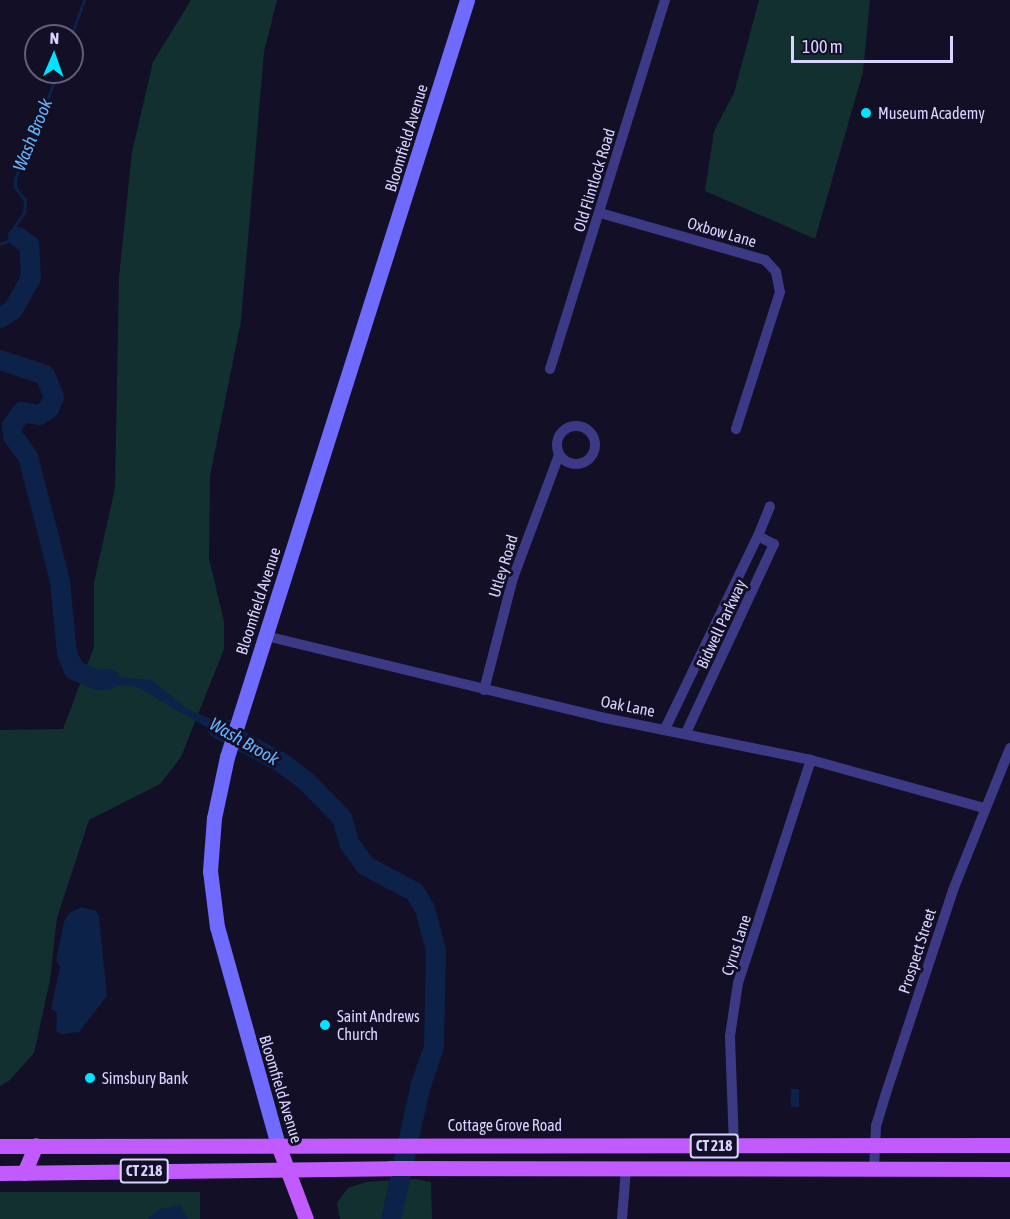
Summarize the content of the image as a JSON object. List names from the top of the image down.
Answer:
{
  "streets": {
    "main road": ["Bloomfield Avenue", "Cottage Grove Road", "CT 218"],
    "street": [
      "Old Flintlock Road",
      "Oxbow Lane",
      "Utley Road",
      "Bidwell Parkway",
      "Oak Lane",
      "Cyrus Lane",
      "Prospect Street"
    ]
  },
  "crossings": [
    ["Bloomfield Avenue", "Oak Lane"],
    ["Bloomfield Avenue", "Cottage Grove Road"],
    ["Bloomfield Avenue", "CT 218"],
    ["Old Flintlock Road", "Oxbow Lane"],
    ["Utley Road", "Oak Lane"],
    ["Bidwell Parkway", "Oak Lane"],
    ["Oak Lane", "Cyrus Lane"],
    ["Oak Lane", "Prospect Street"],
    ["Cyrus Lane", "Cottage Grove Road"],
    ["Prospect Street", "Cottage Grove Road"],
    ["Prospect Street", "CT 218"]
  ],
  "water": ["Wash Brook"],
  "places": ["Museum Academy", "Saint Andrews Church", "Simsbury Bank"],
  "scale_bar": "100 m",
  "north": "top"
}
